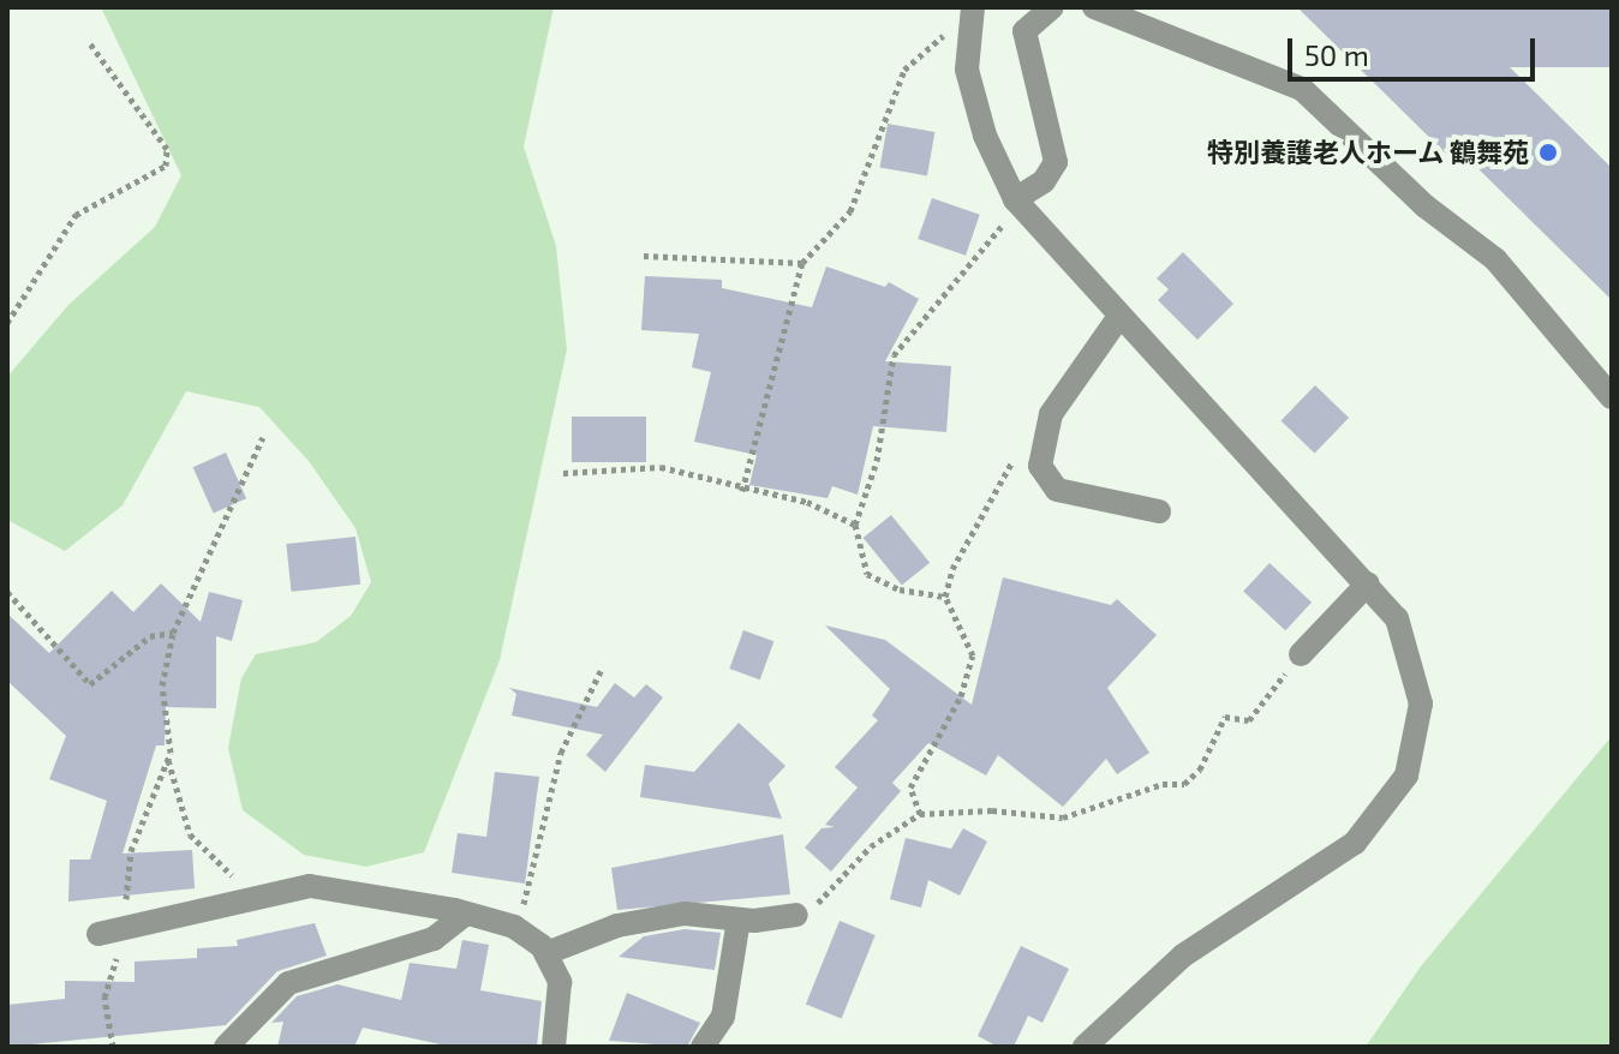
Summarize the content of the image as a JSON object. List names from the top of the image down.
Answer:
{
  "places": ["特別養護老人ホーム 鶴舞苑"],
  "scale_bar": "50 m"
}
